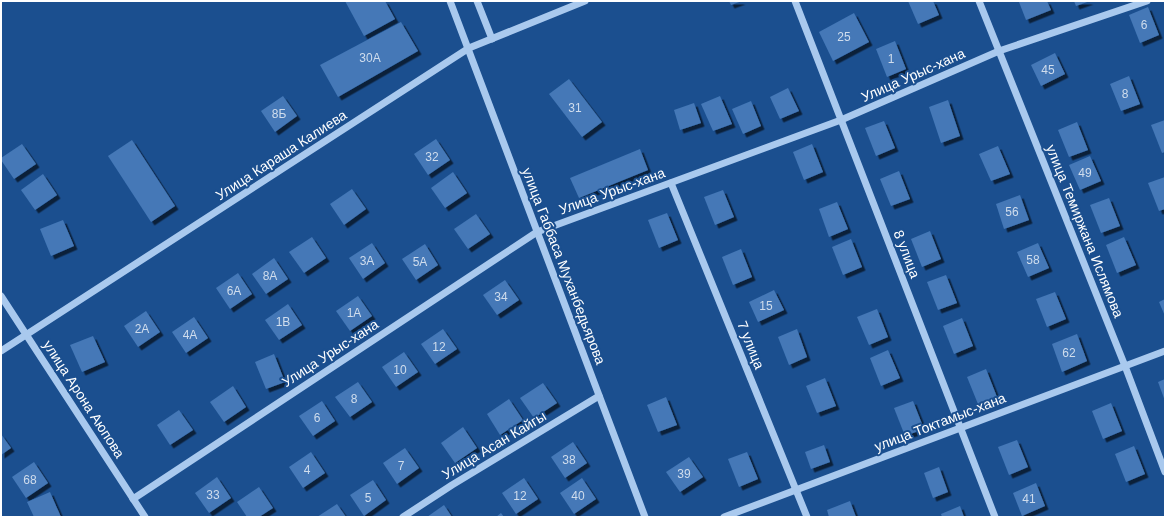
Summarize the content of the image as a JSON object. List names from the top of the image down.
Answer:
{
  "streets": {
    "street": [
      "Улица Урыс-хана",
      "Улица Караша Калиева",
      "улица Темиржана Ислямова",
      "8 улица",
      "улица Габбаса Муханбедьярова",
      "7 улица",
      "улица Арона Аюпова",
      "улица Токтамыс-хана",
      "Улица Асан Кайгы"
    ]
  },
  "crossings": [
    ["Улица Урыс-хана", "улица Темиржана Ислямова"],
    ["Улица Урыс-хана", "8 улица"],
    ["Улица Урыс-хана", "улица Габбаса Муханбедьярова"],
    ["Улица Урыс-хана", "7 улица"],
    ["Улица Урыс-хана", "улица Арона Аюпова"],
    ["Улица Караша Калиева", "улица Габбаса Муханбедьярова"],
    ["Улица Караша Калиева", "улица Арона Аюпова"],
    ["улица Темиржана Ислямова", "улица Токтамыс-хана"],
    ["8 улица", "улица Токтамыс-хана"],
    ["улица Габбаса Муханбедьярова", "Улица Асан Кайгы"],
    ["7 улица", "улица Токтамыс-хана"]
  ],
  "house_numbers": [
    "6",
    "25",
    "30А",
    "1",
    "45",
    "8",
    "31",
    "8Б",
    "32",
    "49",
    "56",
    "58",
    "3А",
    "5А",
    "8А",
    "6А",
    "34",
    "15",
    "1А",
    "1В",
    "2А",
    "4А",
    "12",
    "62",
    "10",
    "8",
    "6",
    "38",
    "7",
    "4",
    "39",
    "68",
    "33",
    "12",
    "40",
    "5",
    "41"
  ]
}
